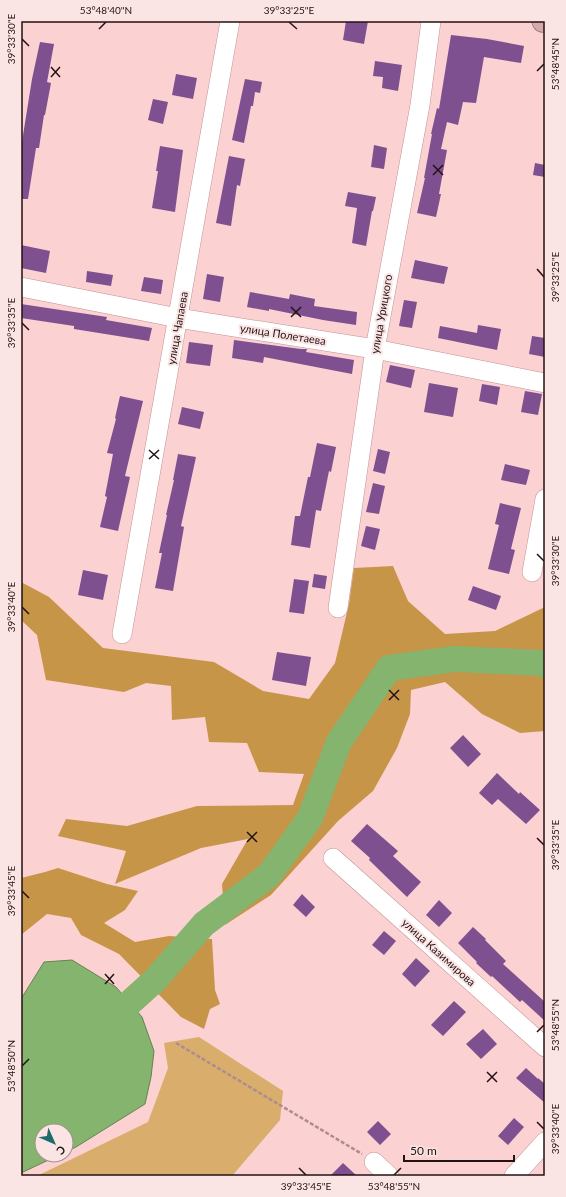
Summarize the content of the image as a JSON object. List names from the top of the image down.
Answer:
{
  "streets": {
    "street": [
      "улица Урицкого",
      "улица Чапаева",
      "улица Полетаева",
      "улица Казимирова"
    ]
  },
  "crossings": [
    ["улица Урицкого", "улица Полетаева"],
    ["улица Чапаева", "улица Полетаева"]
  ],
  "scale_bar": "50 m",
  "north": "bottom right",
  "coordinates": [
    "53°48'40\"N",
    "39°33'25\"E",
    "39°33'30\"E",
    "53°48'45\"N",
    "39°33'35\"E",
    "39°33'40\"E",
    "39°33'45\"E",
    "53°48'55\"N",
    "53°48'50\"N"
  ]
}
